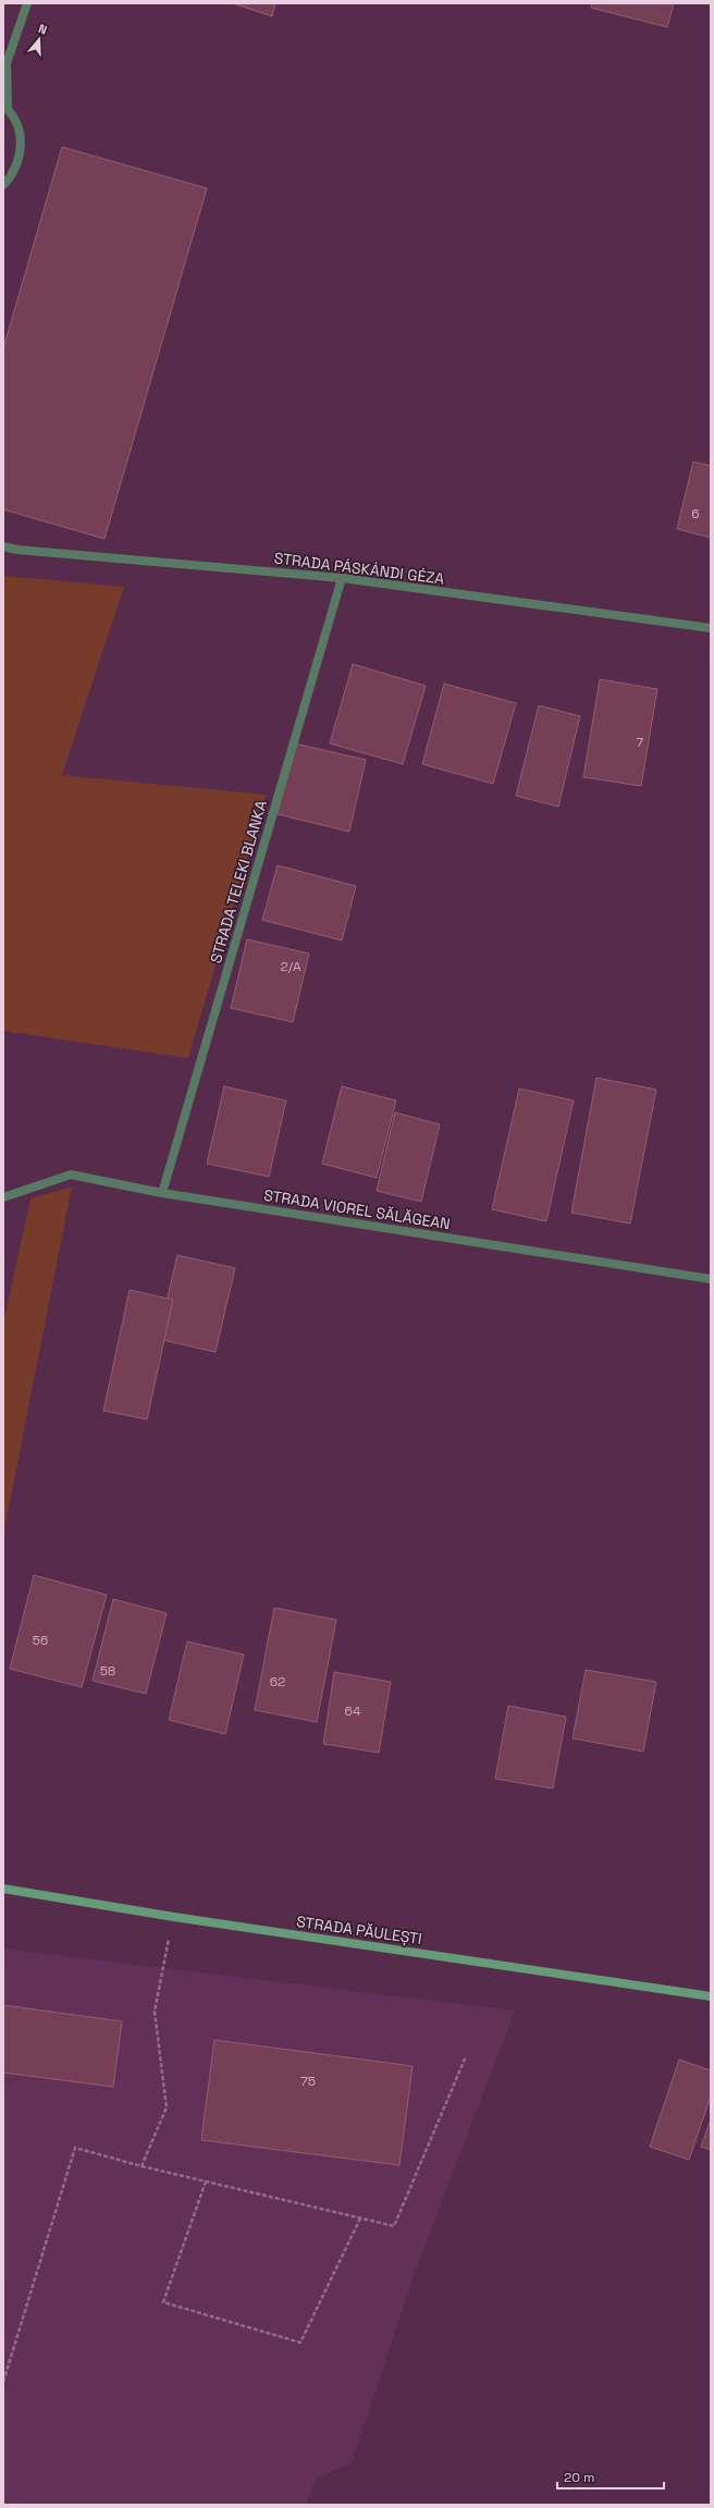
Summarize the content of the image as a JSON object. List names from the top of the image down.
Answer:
{
  "streets": {
    "main road": ["STRADA PĂULEȘTI"],
    "street": ["STRADA PÁSKÁNDI GÉZA", "STRADA TELEKI BLANKA", "STRADA VIOREL SĂLĂGEAN"]
  },
  "crossings": [
    ["STRADA PÁSKÁNDI GÉZA", "STRADA TELEKI BLANKA"],
    ["STRADA TELEKI BLANKA", "STRADA VIOREL SĂLĂGEAN"]
  ],
  "house_numbers": [
    "6",
    "7",
    "2/A",
    "56",
    "58",
    "62",
    "64",
    "75"
  ],
  "scale_bar": "20 m",
  "north": "top"
}
